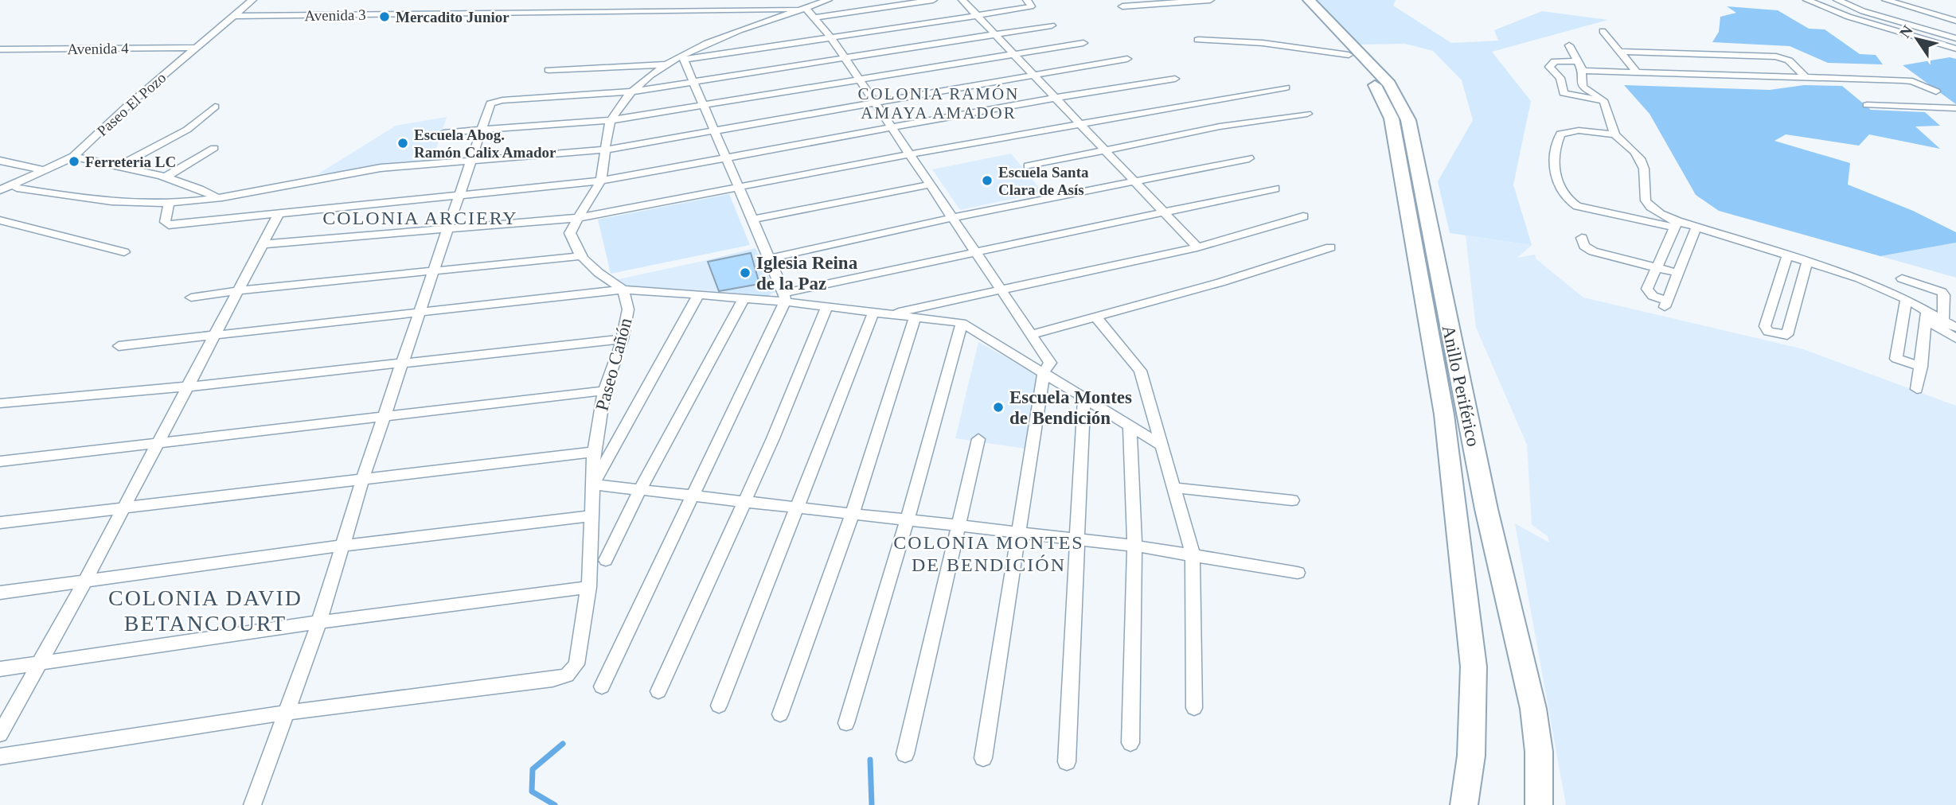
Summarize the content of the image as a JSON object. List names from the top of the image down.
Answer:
{
  "streets": {
    "highway": ["Anillo Periférico"],
    "street": [
      "Avenida 3",
      "Avenida 4",
      "Paseo El Pozo",
      "Paseo Cañón"
    ]
  },
  "crossings": [
    ["Avenida 3", "Paseo El Pozo"],
    ["Avenida 3", "Paseo Cañón"],
    ["Avenida 4", "Paseo El Pozo"]
  ],
  "districts": [
    "COLONIA RAMÓN AMAYA AMADOR",
    "COLONIA ARCIERY",
    "COLONIA MONTES DE BENDICIÓN",
    "COLONIA DAVID BETANCOURT"
  ],
  "places": [
    "Mercadito Junior",
    "Escuela Abog. Ramón Calix Amador",
    "Ferreteria LC",
    "Escuela Santa Clara de Asís",
    "Iglesia Reina de la Paz",
    "Escuela Montes de Bendición"
  ],
  "north": "top left"
}
